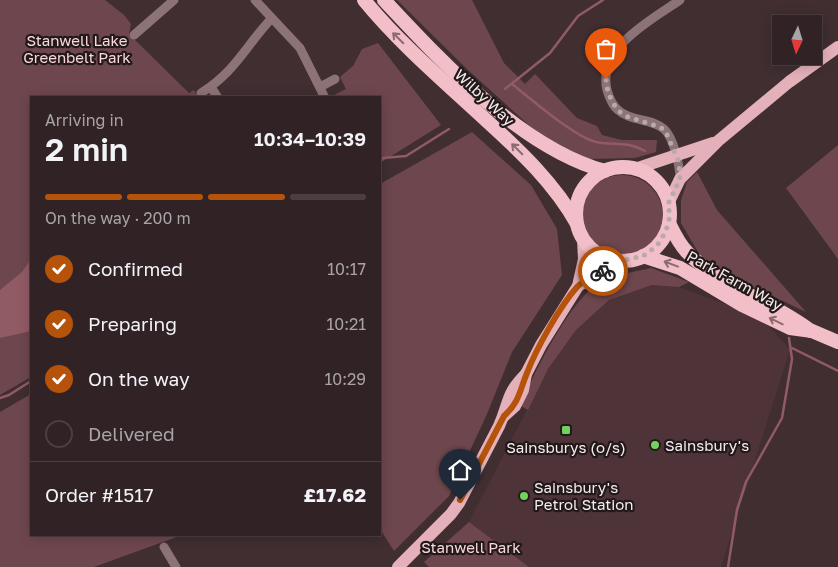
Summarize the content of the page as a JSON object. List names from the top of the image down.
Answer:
{
  "streets": {
    "highway": ["Wilby Way", "Park Farm Way"]
  },
  "crossings": [
    ["Wilby Way", "Park Farm Way"]
  ],
  "parks": ["Stanwell Lake Greenbelt Park", "Stanwell Park"],
  "places": {
    "transit": ["Sainsburys (o/s)"],
    "other": ["Sainsbury's", "Sainsbury's Petrol Station"]
  },
  "north": "bottom",
  "page": {
    "heading": ["2 min", "Arriving in", "10:34–10:39"],
    "panel": ["Order #1517", "£17.62"],
    "bar": "On the way · 200 m",
    "list": [
      ["Confirmed", "10:17"],
      ["Preparing", "10:21"],
      ["On the way", "10:29"],
      "Delivered"
    ]
  }
}
